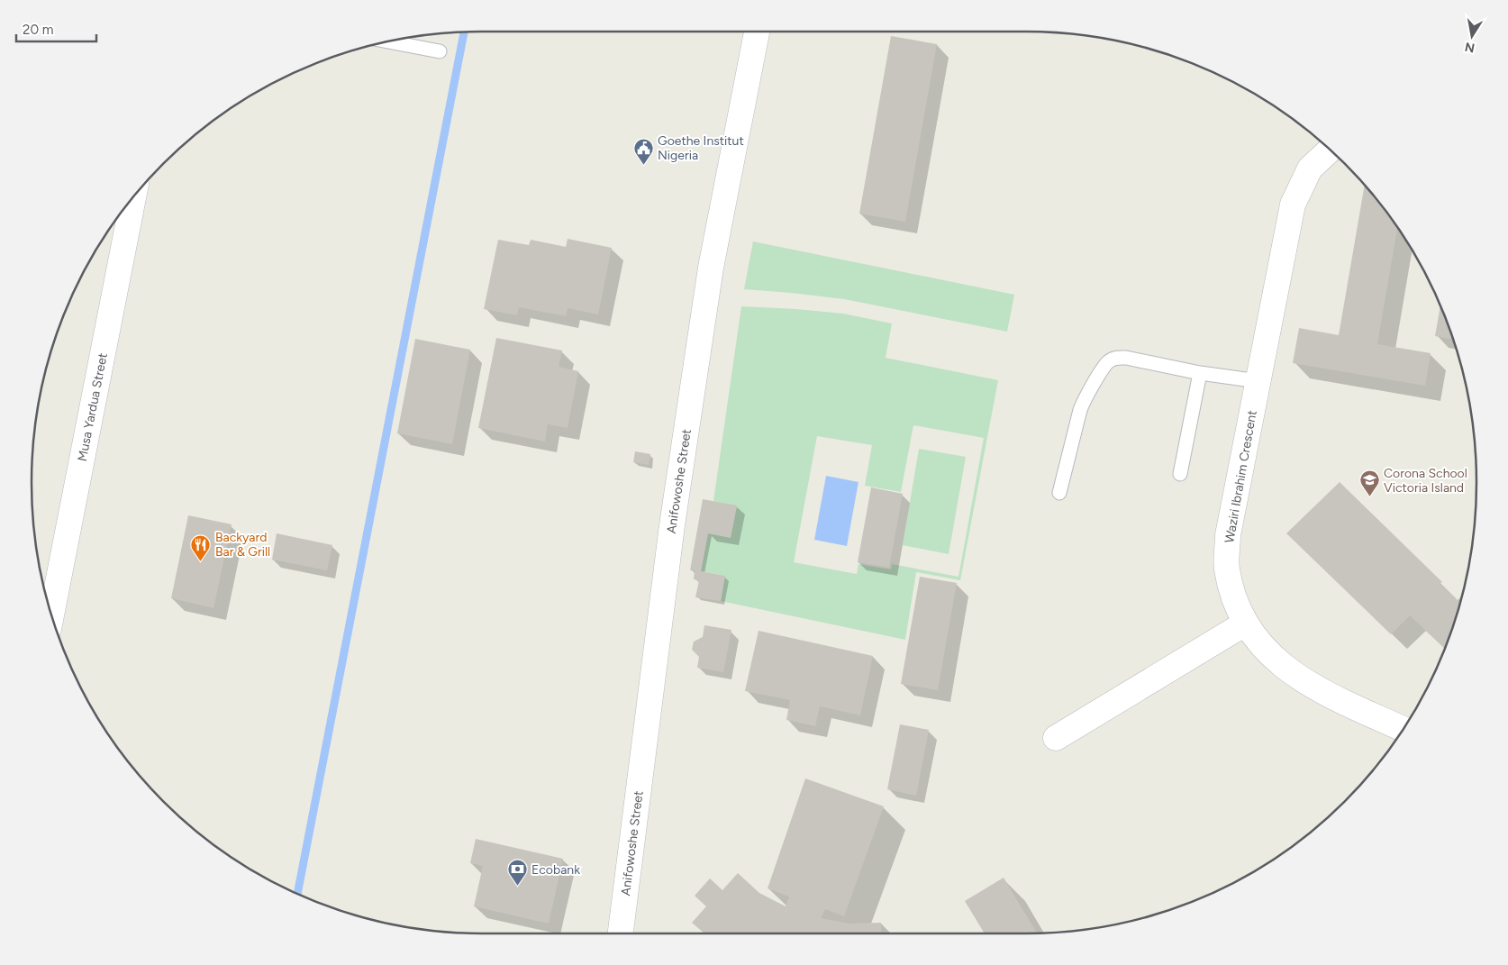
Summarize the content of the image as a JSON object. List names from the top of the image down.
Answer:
{
  "streets": {
    "street": ["Musa Yardua Street", "Waziri Ibrahim Crescent", "Anifowoshe Street"]
  },
  "places": {
    "public building": ["Goethe Institut Nigeria"],
    "school or university": ["Corona School Victoria Island"],
    "restaurant": ["Backyard Bar & Grill"],
    "bank": ["Ecobank"]
  },
  "scale_bar": "20 m",
  "north": "bottom"
}
